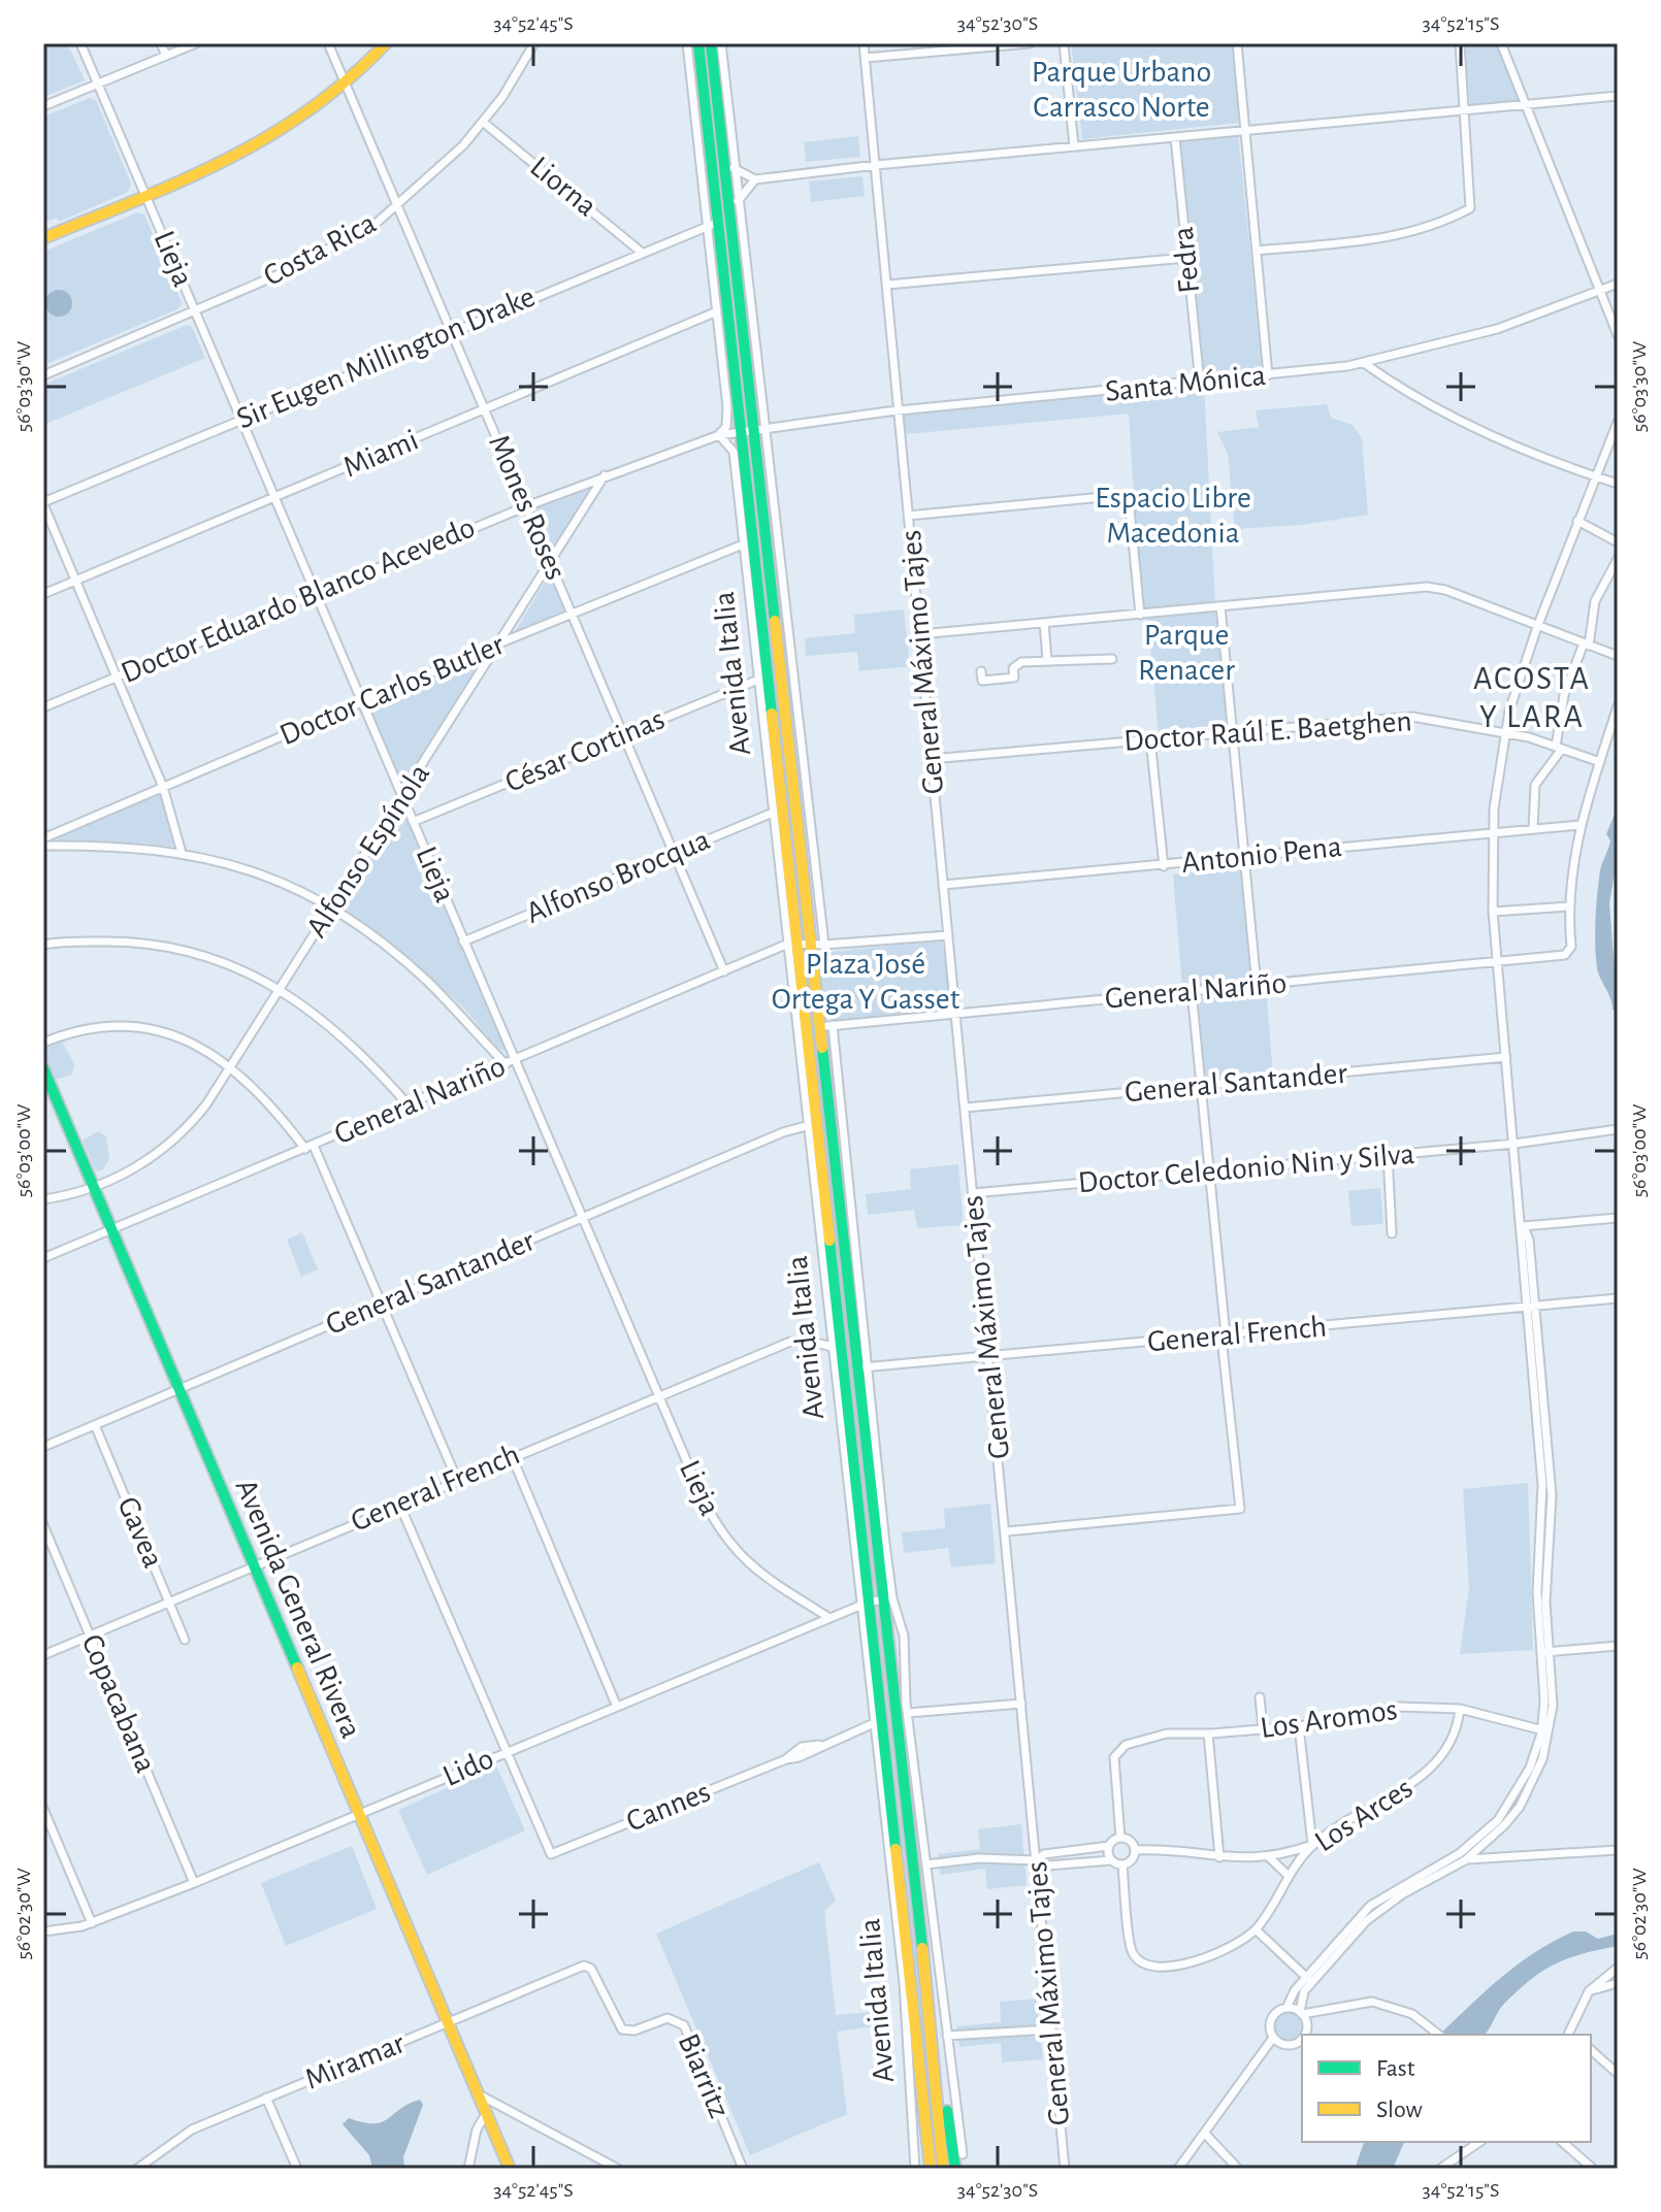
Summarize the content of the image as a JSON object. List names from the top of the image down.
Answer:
{
  "streets": {
    "main road": ["Avenida Italia", "Avenida General Rivera"],
    "street": [
      "Liorna",
      "Costa Rica",
      "Lieja",
      "Fedra",
      "Sir Eugen Millington Drake",
      "Santa Mónica",
      "Miami",
      "Mones Roses",
      "Doctor Eduardo Blanco Acevedo",
      "General Máximo Tajes",
      "Doctor Carlos Butler",
      "Doctor Raúl E. Baetghen",
      "César Cortinas",
      "Alfonso Espínola",
      "Antonio Pena",
      "Alfonso Brocqua",
      "General Nariño",
      "General Santander",
      "Doctor Celedonio Nin y Silva",
      "General French",
      "Gavea",
      "Copacabana",
      "Los Aromos",
      "Lido",
      "Cannes",
      "Los Arces",
      "Miramar",
      "Biarritz"
    ]
  },
  "crossings": [
    ["Liorna", "Costa Rica"],
    ["Liorna", "Sir Eugen Millington Drake"],
    ["Costa Rica", "Lieja"],
    ["Costa Rica", "Mones Roses"],
    ["Lieja", "Sir Eugen Millington Drake"],
    ["Lieja", "Miami"],
    ["Lieja", "Doctor Eduardo Blanco Acevedo"],
    ["Lieja", "Doctor Carlos Butler"],
    ["Lieja", "César Cortinas"],
    ["Lieja", "Alfonso Espínola"],
    ["Lieja", "Alfonso Brocqua"],
    ["Lieja", "General Nariño"],
    ["Lieja", "General Santander"],
    ["Lieja", "General French"],
    ["Lieja", "Lido"],
    ["Fedra", "Santa Mónica"],
    ["Sir Eugen Millington Drake", "Mones Roses"],
    ["Sir Eugen Millington Drake", "Avenida Italia"],
    ["Santa Mónica", "Doctor Eduardo Blanco Acevedo"],
    ["Santa Mónica", "General Máximo Tajes"],
    ["Santa Mónica", "Avenida Italia"],
    ["Miami", "Mones Roses"],
    ["Miami", "Avenida Italia"],
    ["Mones Roses", "Doctor Eduardo Blanco Acevedo"],
    ["Mones Roses", "Doctor Carlos Butler"],
    ["Mones Roses", "César Cortinas"],
    ["Mones Roses", "Alfonso Espínola"],
    ["Mones Roses", "Alfonso Brocqua"],
    ["Mones Roses", "General Nariño"],
    ["Doctor Eduardo Blanco Acevedo", "Avenida Italia"],
    ["Doctor Eduardo Blanco Acevedo", "Alfonso Espínola"],
    ["General Máximo Tajes", "Doctor Raúl E. Baetghen"],
    ["General Máximo Tajes", "Antonio Pena"],
    ["General Máximo Tajes", "General Nariño"],
    ["General Máximo Tajes", "General Santander"],
    ["General Máximo Tajes", "Doctor Celedonio Nin y Silva"],
    ["General Máximo Tajes", "General French"],
    ["Avenida Italia", "Doctor Carlos Butler"],
    ["Avenida Italia", "César Cortinas"],
    ["Avenida Italia", "Alfonso Brocqua"],
    ["Avenida Italia", "General Nariño"],
    ["Avenida Italia", "General Santander"],
    ["Avenida Italia", "General French"],
    ["Avenida Italia", "Lido"],
    ["Avenida Italia", "Cannes"],
    ["Doctor Carlos Butler", "Alfonso Espínola"],
    ["Alfonso Espínola", "Avenida General Rivera"],
    ["General Nariño", "Avenida General Rivera"],
    ["General Santander", "Gavea"],
    ["General Santander", "Avenida General Rivera"],
    ["General French", "Gavea"],
    ["General French", "Avenida General Rivera"],
    ["General French", "Copacabana"],
    ["Avenida General Rivera", "Lido"],
    ["Avenida General Rivera", "Miramar"],
    ["Copacabana", "Lido"],
    ["Los Aromos", "Los Arces"],
    ["Lido", "Cannes"],
    ["Miramar", "Biarritz"]
  ],
  "districts": ["ACOSTA Y LARA"],
  "parks": [
    "Parque Urbano Carrasco Norte",
    "Espacio Libre Macedonia",
    "Parque Renacer",
    "Plaza José Ortega Y Gasset"
  ],
  "legend": ["Fast", "Slow"],
  "coordinates": [
    "34°52'45\"S",
    "34°52'30\"S",
    "34°52'15\"S",
    "56°03'30\"W",
    "56°03'00\"W",
    "56°02'30\"W"
  ]
}
